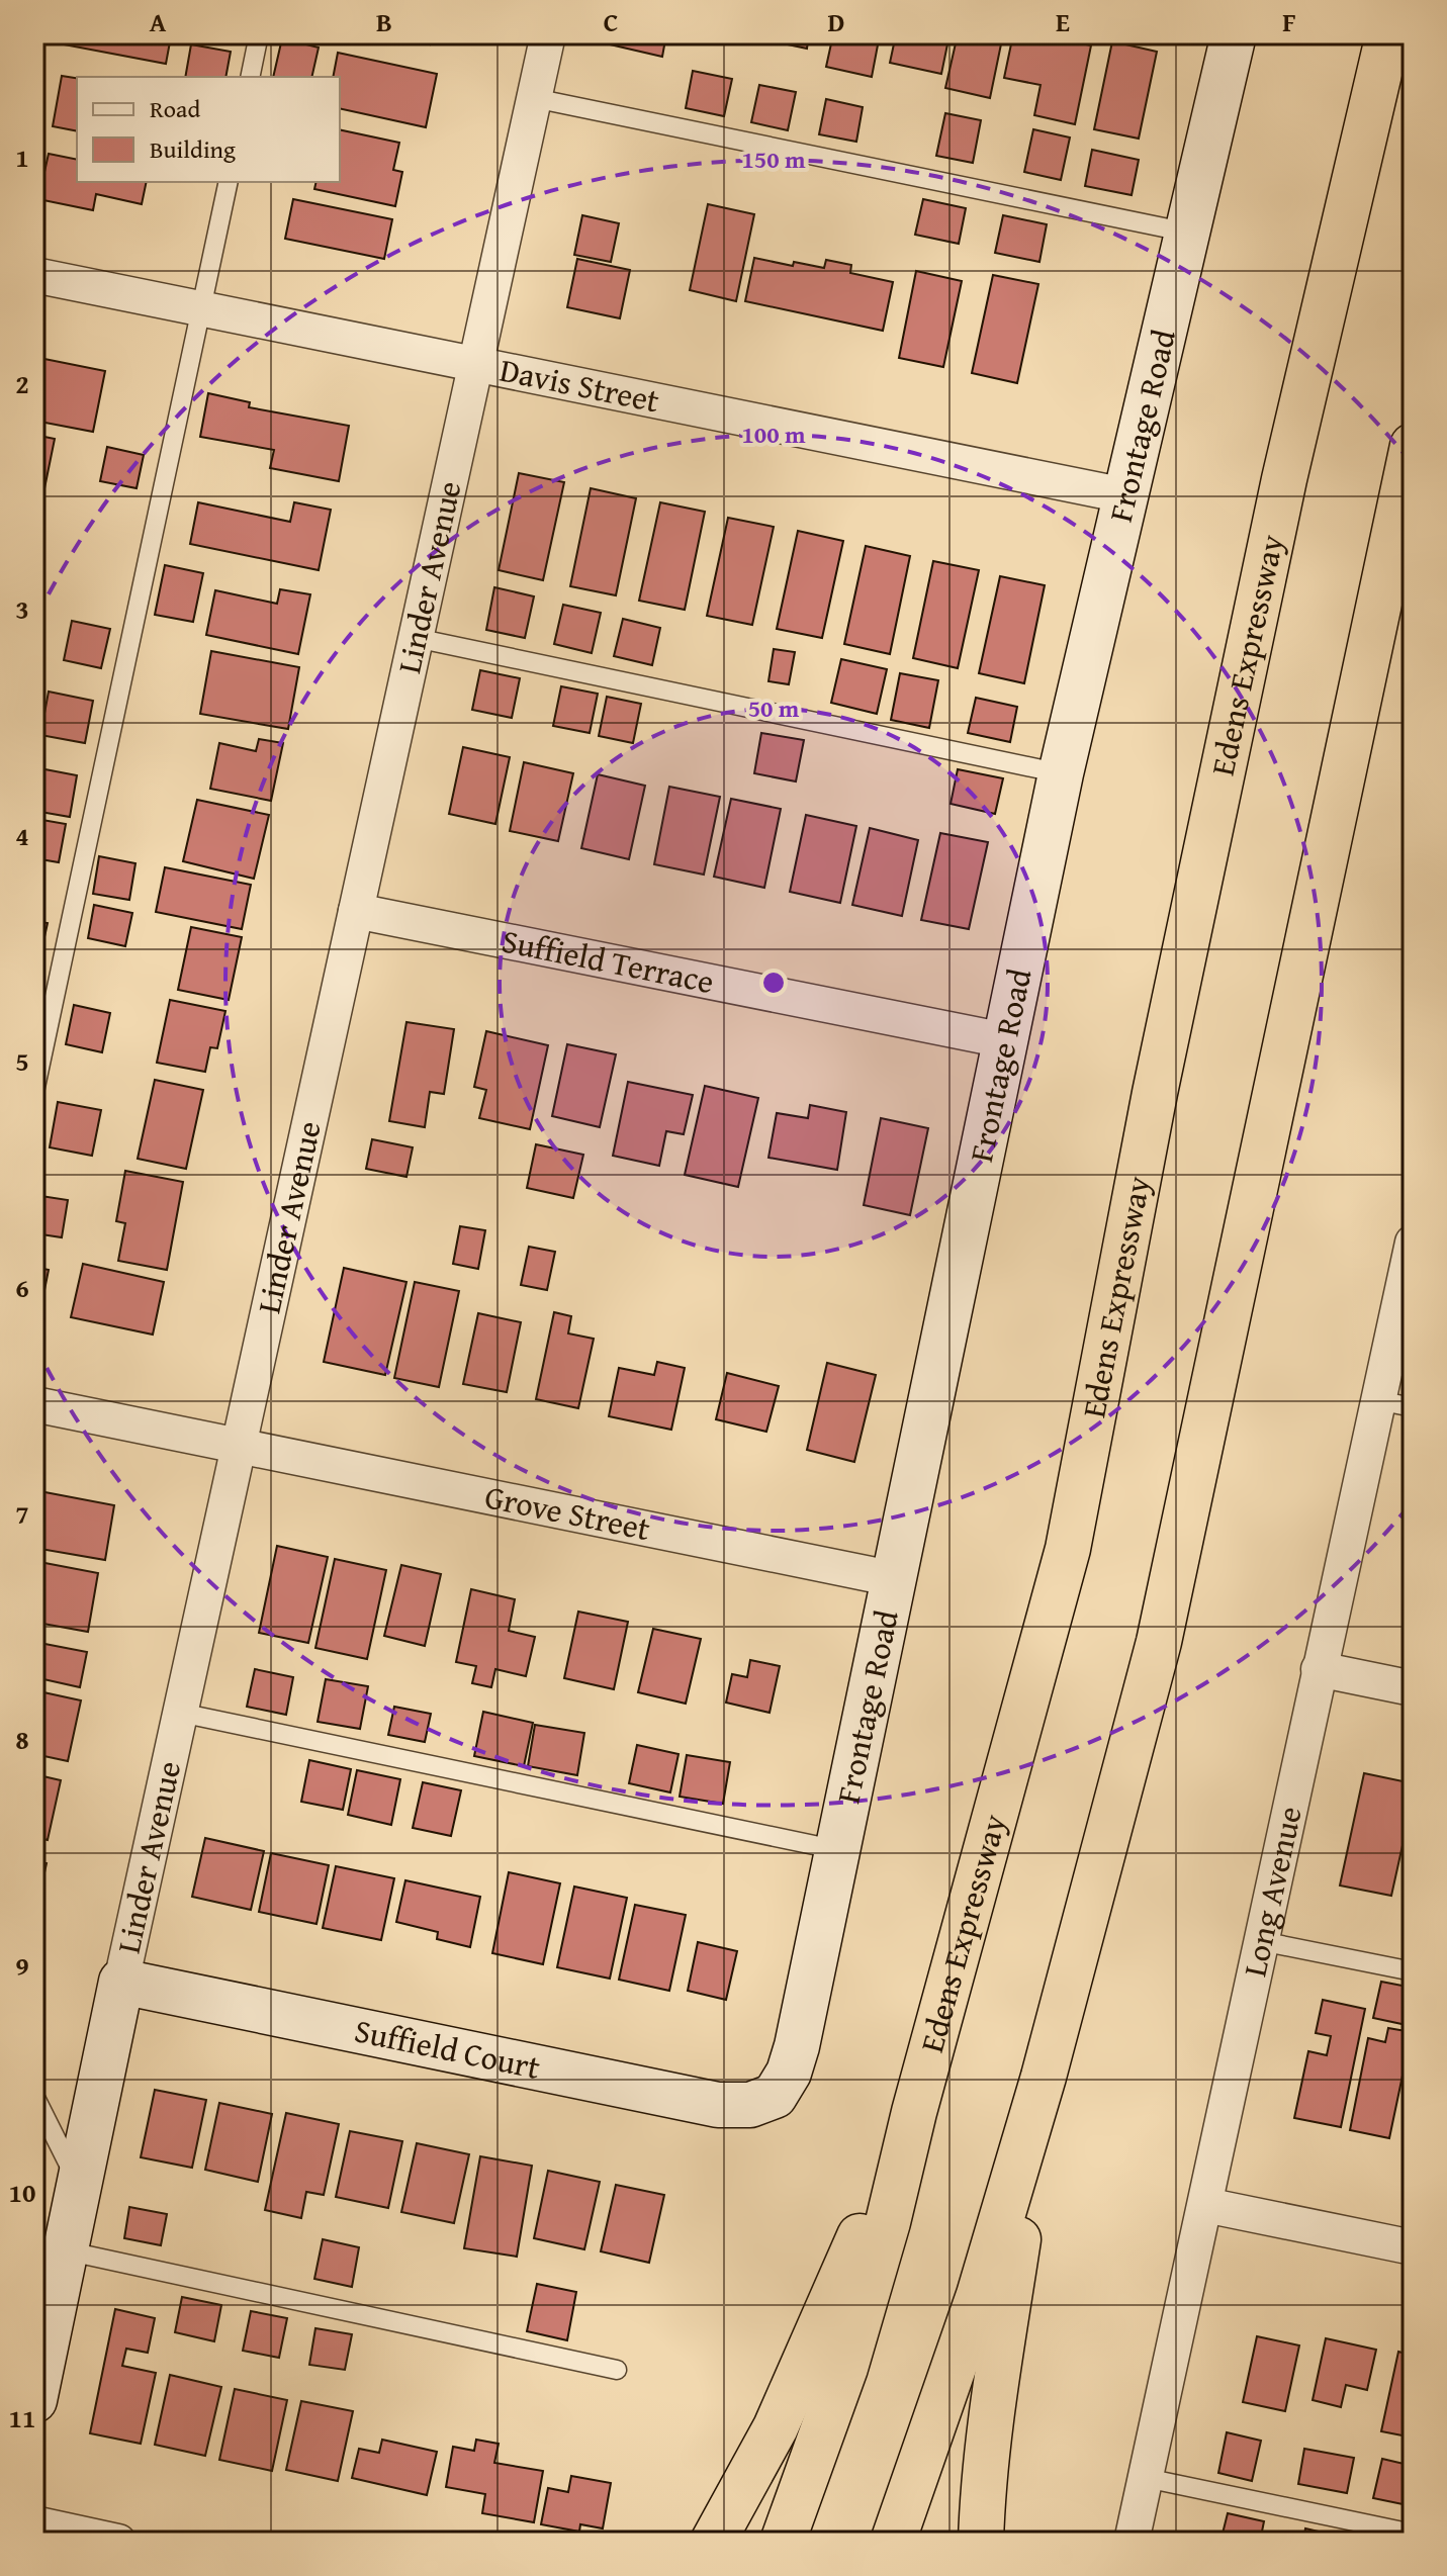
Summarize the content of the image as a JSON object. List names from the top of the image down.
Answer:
{
  "streets": {
    "highway": ["Edens Expressway"],
    "street": [
      "Davis Street",
      "Frontage Road",
      "Linder Avenue",
      "Suffield Terrace",
      "Grove Street",
      "Long Avenue",
      "Suffield Court"
    ]
  },
  "crossings": [
    ["Davis Street", "Frontage Road"],
    ["Davis Street", "Linder Avenue"],
    ["Frontage Road", "Suffield Terrace"],
    ["Frontage Road", "Grove Street"],
    ["Frontage Road", "Suffield Court"],
    ["Linder Avenue", "Suffield Terrace"],
    ["Linder Avenue", "Grove Street"],
    ["Linder Avenue", "Suffield Court"]
  ],
  "legend": ["Road", "Building"],
  "grid": {
    "columns": [
      "A",
      "B",
      "C",
      "D",
      "E",
      "F"
    ],
    "rows": [
      "1",
      "2",
      "3",
      "4",
      "5",
      "6",
      "7",
      "8",
      "9",
      "10",
      "11"
    ]
  },
  "rings": ["150 m", "100 m", "50 m"]
}
